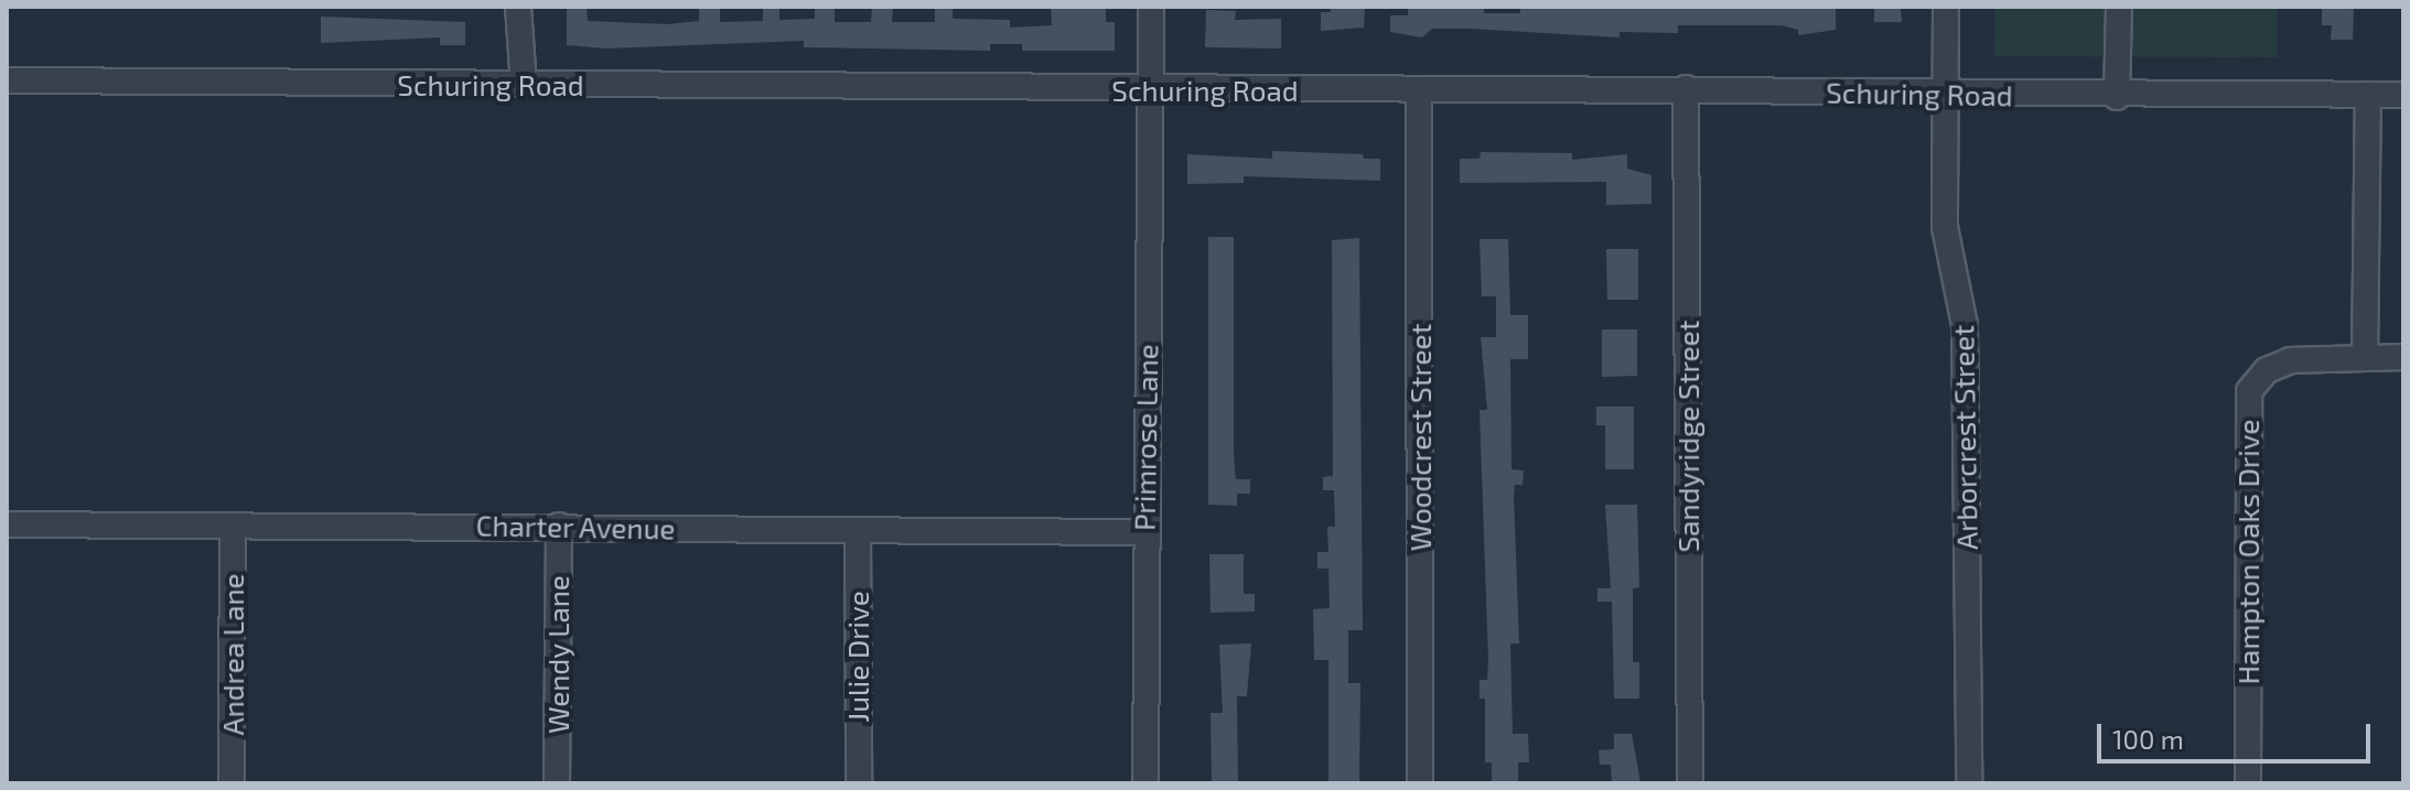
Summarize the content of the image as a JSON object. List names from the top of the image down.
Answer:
{
  "streets": {
    "street": [
      "Schuring Road",
      "Sandyridge Street",
      "Primrose Lane",
      "Woodcrest Street",
      "Arborcrest Street",
      "Charter Avenue",
      "Hampton Oaks Drive",
      "Andrea Lane",
      "Wendy Lane",
      "Julie Drive"
    ]
  },
  "crossings": [
    ["Schuring Road", "Sandyridge Street"],
    ["Schuring Road", "Primrose Lane"],
    ["Schuring Road", "Woodcrest Street"],
    ["Schuring Road", "Arborcrest Street"],
    ["Primrose Lane", "Charter Avenue"],
    ["Charter Avenue", "Andrea Lane"],
    ["Charter Avenue", "Wendy Lane"],
    ["Charter Avenue", "Julie Drive"]
  ],
  "scale_bar": "100 m"
}
